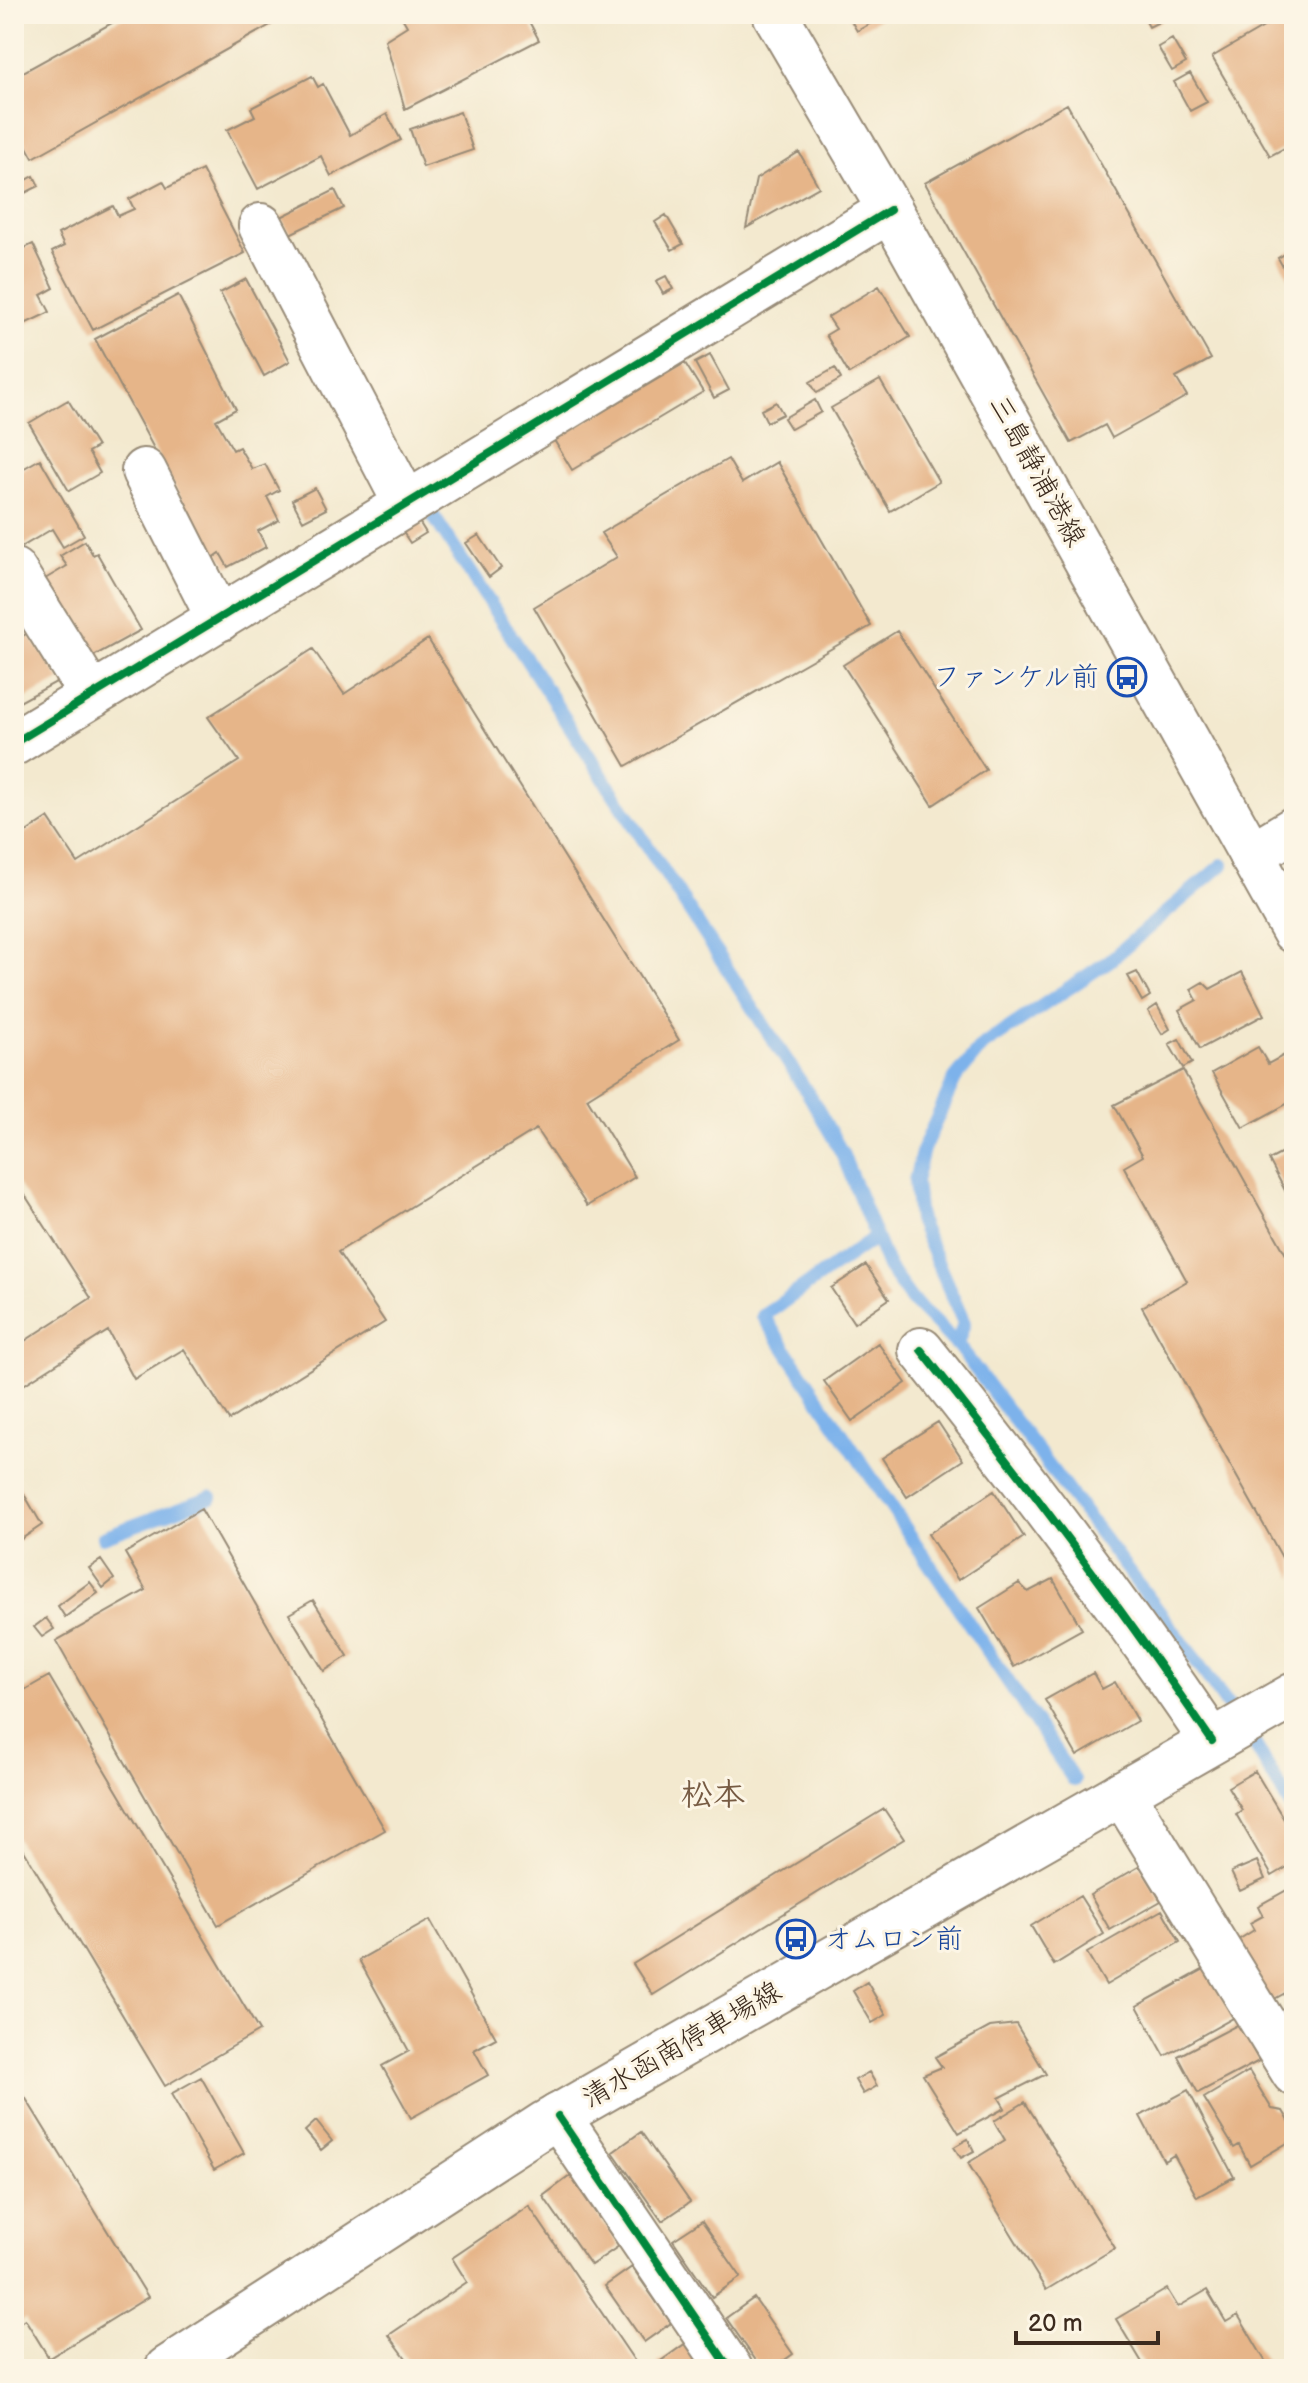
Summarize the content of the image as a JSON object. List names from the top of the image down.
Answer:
{
  "streets": {
    "main road": ["三島静浦港線", "清水函南停車場線"]
  },
  "districts": ["松本"],
  "places": {
    "bus stop": ["ファンケル前", "オムロン前"]
  },
  "scale_bar": "20 m"
}
